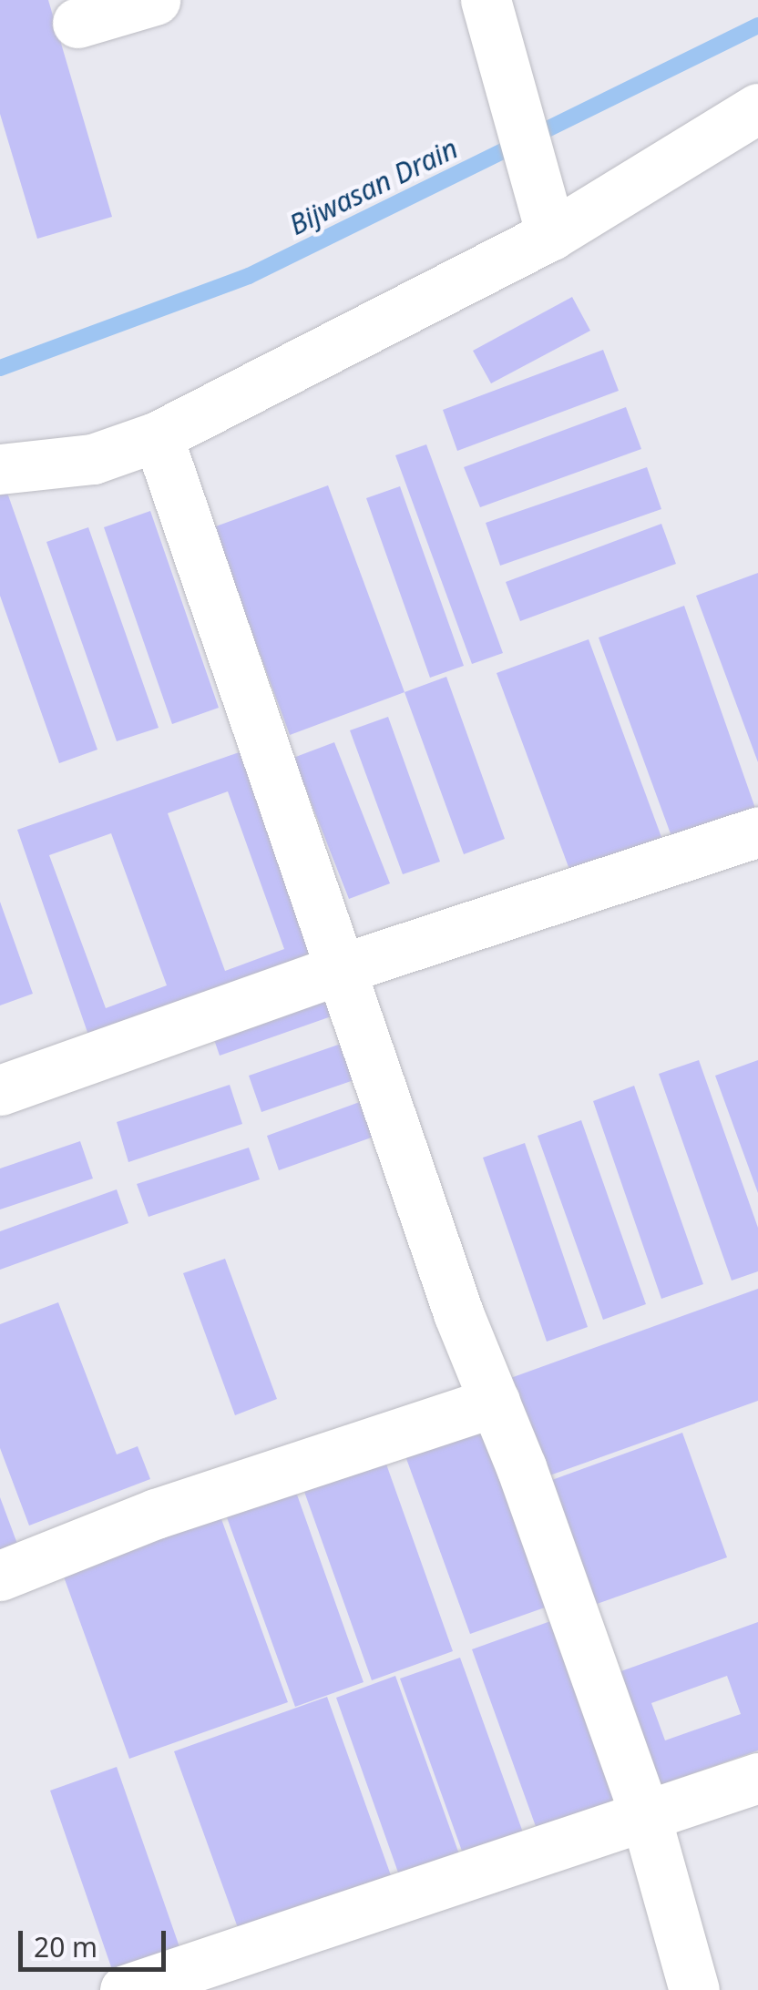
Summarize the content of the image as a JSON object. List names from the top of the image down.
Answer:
{
  "water": ["Bijwasan Drain"],
  "scale_bar": "20 m"
}
